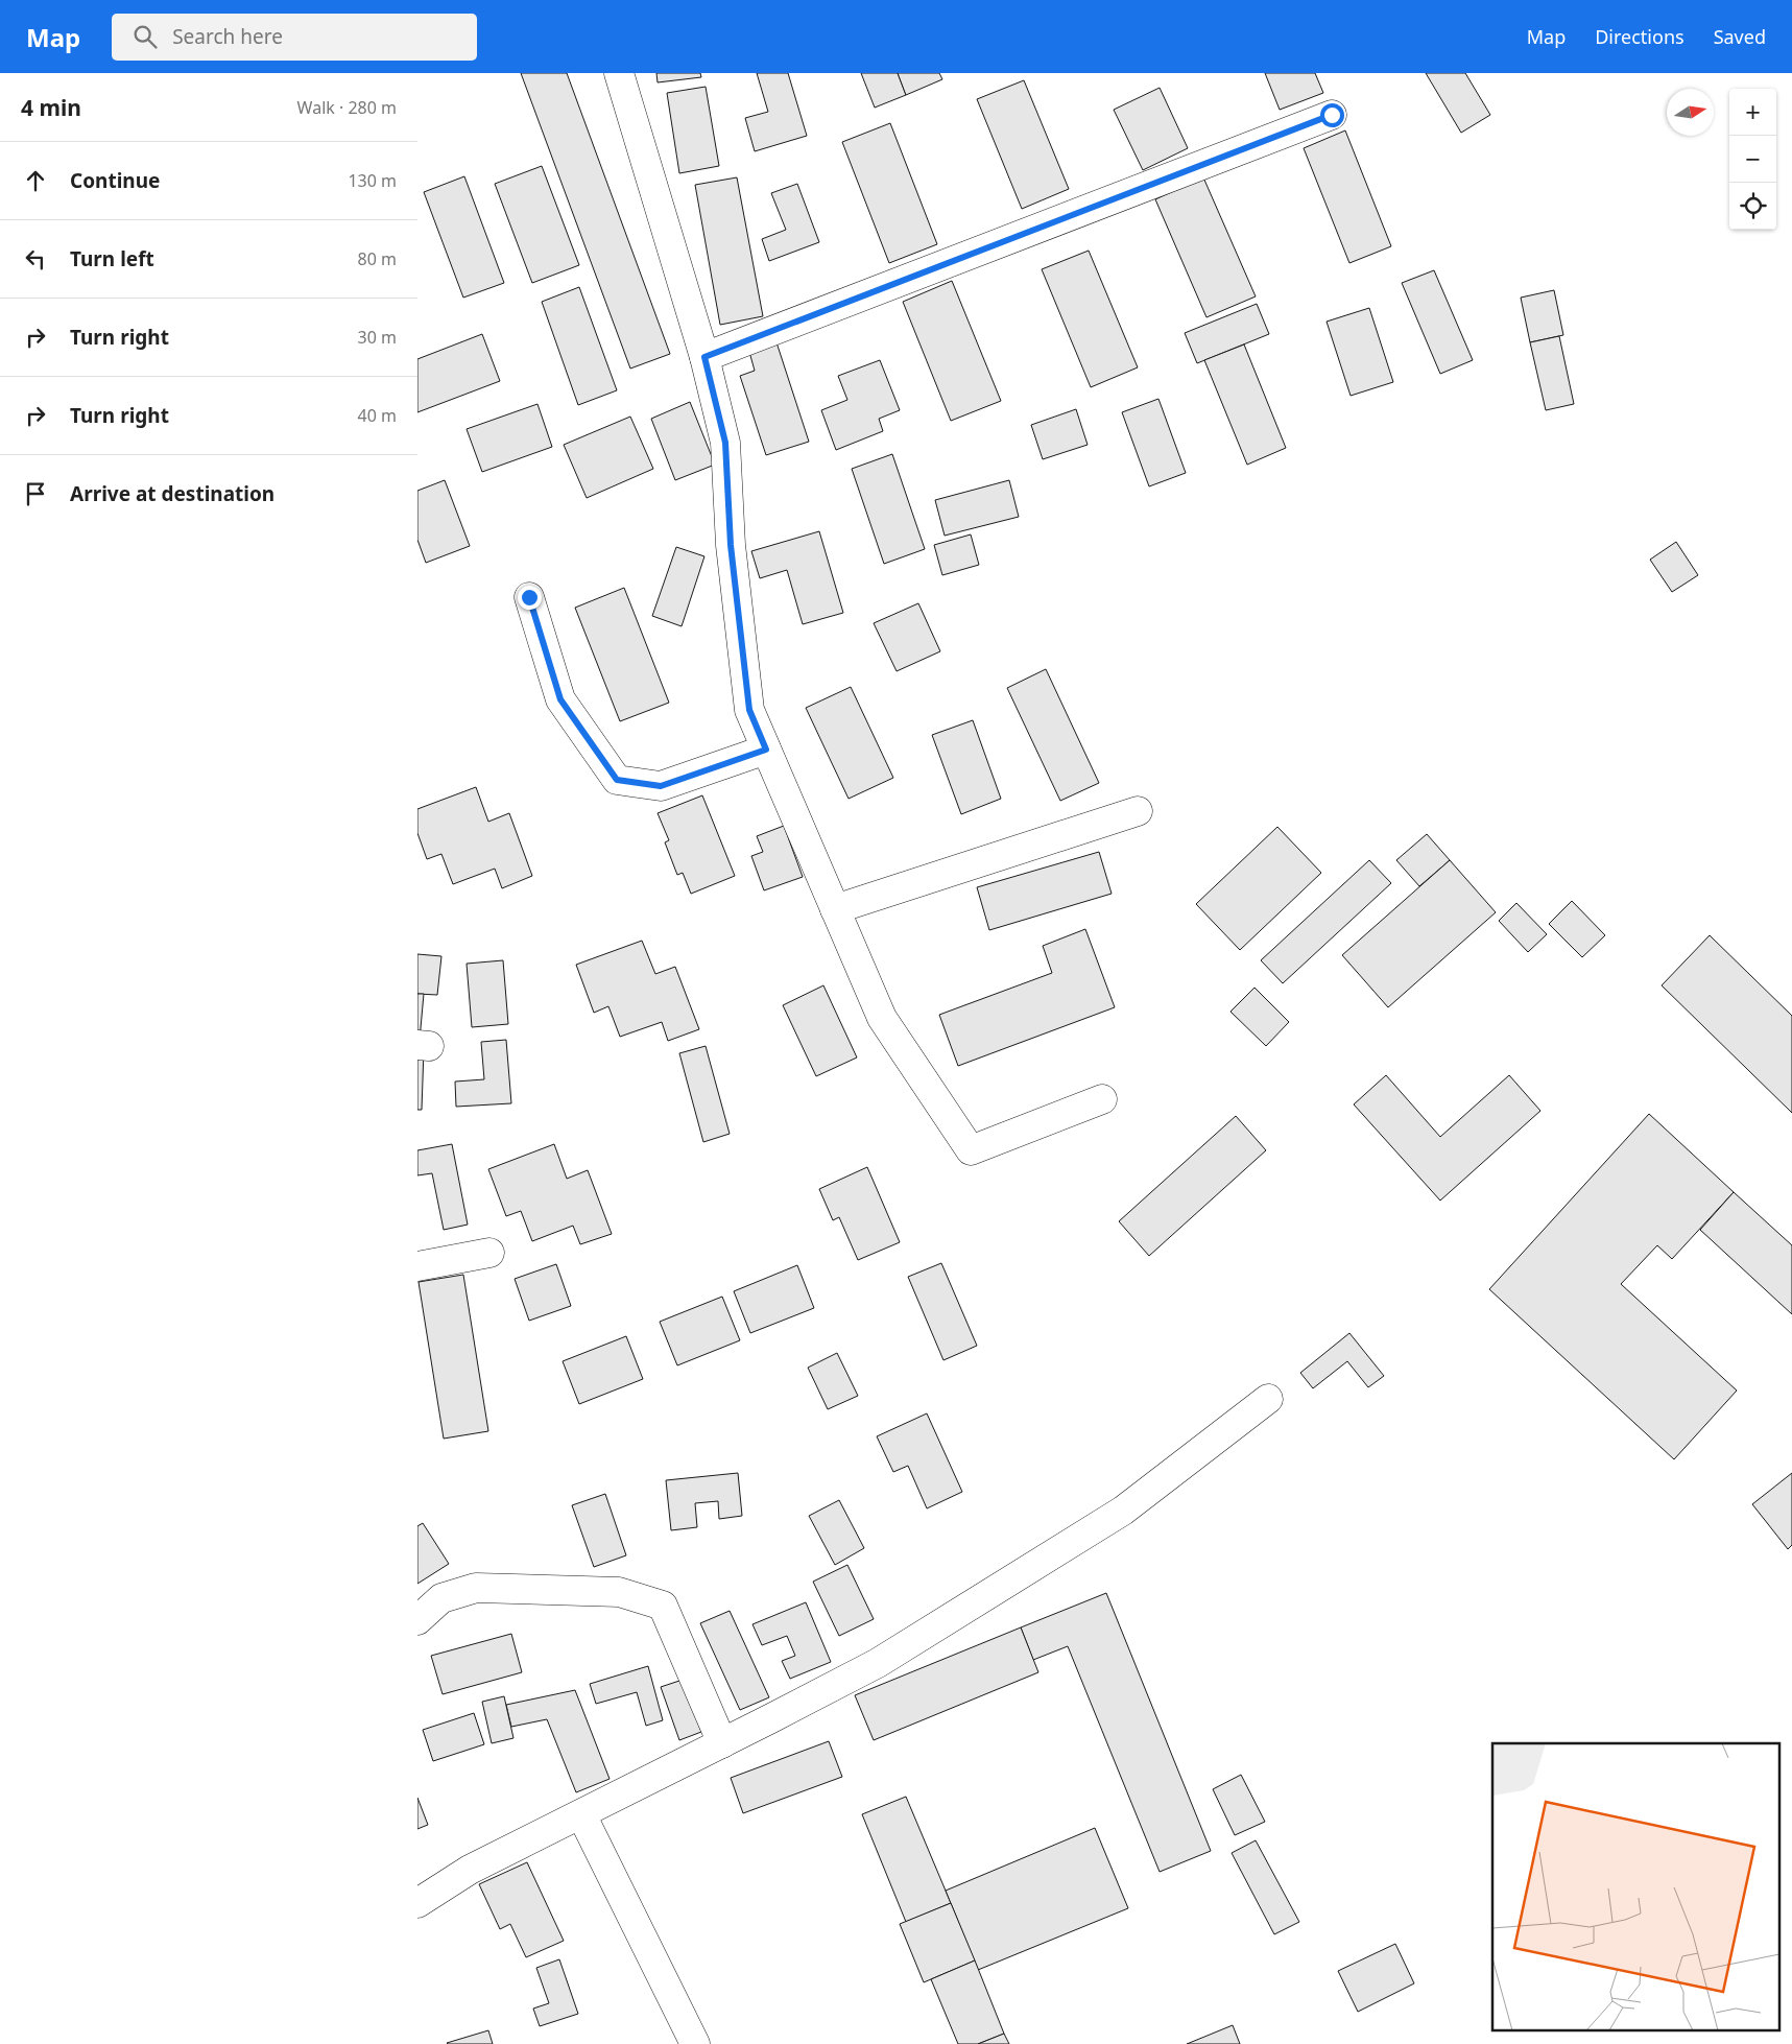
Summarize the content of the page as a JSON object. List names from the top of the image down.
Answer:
{
  "north": "right",
  "page": {
    "header": "Map",
    "search": "Search here",
    "nav": ["Map", "Directions", "Saved"],
    "heading": ["4 min", "Walk · 280 m"],
    "map_buttons": ["+", "−"],
    "list": [
      ["Continue", "130 m"],
      ["Turn left", "80 m"],
      ["Turn right", "30 m"],
      ["Turn right", "40 m"],
      "Arrive at destination"
    ]
  }
}
